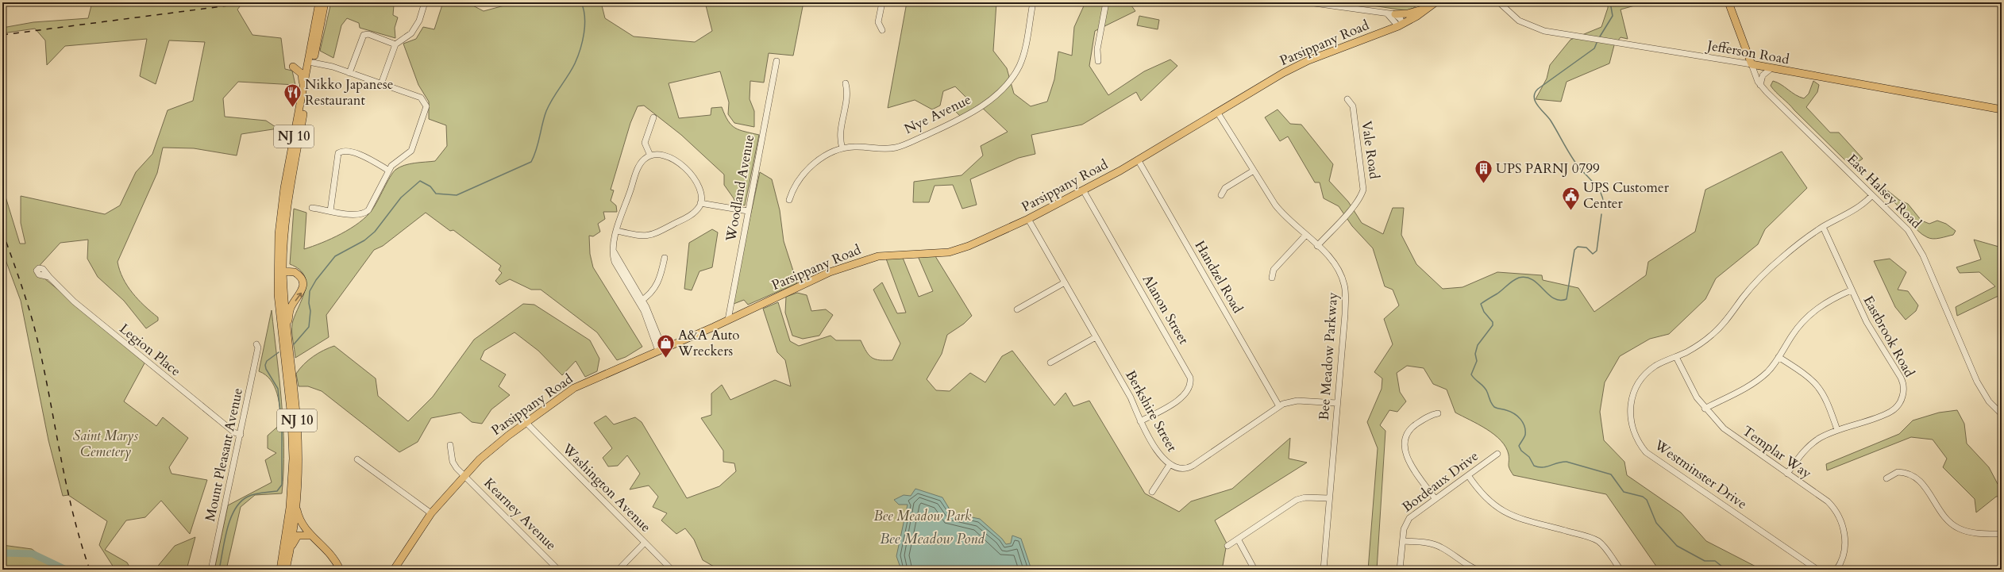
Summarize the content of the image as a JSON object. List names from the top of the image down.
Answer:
{
  "streets": {
    "main road": [
      "Parsippany Road",
      "Jefferson Road",
      "NJ 10",
      "East Halsey Road"
    ],
    "street": [
      "Nye Avenue",
      "Vale Road",
      "Woodland Avenue",
      "Handzel Road",
      "Alanon Street",
      "Eastbrook Road",
      "Legion Place",
      "Bee Meadow Parkway",
      "Berkshire Street",
      "Templar Way",
      "Mount Pleasant Avenue",
      "Westminster Drive",
      "Bordeaux Drive",
      "Washington Avenue",
      "Kearney Avenue"
    ]
  },
  "crossings": [
    ["Parsippany Road", "Woodland Avenue"],
    ["Parsippany Road", "Handzel Road"],
    ["Parsippany Road", "Alanon Street"],
    ["Parsippany Road", "Bee Meadow Parkway"],
    ["Parsippany Road", "Berkshire Street"],
    ["Parsippany Road", "Washington Avenue"],
    ["Parsippany Road", "Kearney Avenue"],
    ["Jefferson Road", "East Halsey Road"],
    ["Vale Road", "Bee Meadow Parkway"],
    ["East Halsey Road", "Westminster Drive"],
    ["Handzel Road", "Berkshire Street"],
    ["Alanon Street", "Berkshire Street"],
    ["Eastbrook Road", "Templar Way"],
    ["Eastbrook Road", "Westminster Drive"],
    ["Legion Place", "Mount Pleasant Avenue"],
    ["Bee Meadow Parkway", "Berkshire Street"],
    ["Templar Way", "Westminster Drive"]
  ],
  "water": ["Bee Meadow Pond"],
  "parks": ["Saint Marys Cemetery", "Bee Meadow Park"],
  "places": {
    "restaurant": ["Nikko Japanese Restaurant"],
    "building": ["UPS PARNJ 0799"],
    "public building": ["UPS Customer Center"],
    "shop": ["A&A Auto Wreckers"]
  }
}
